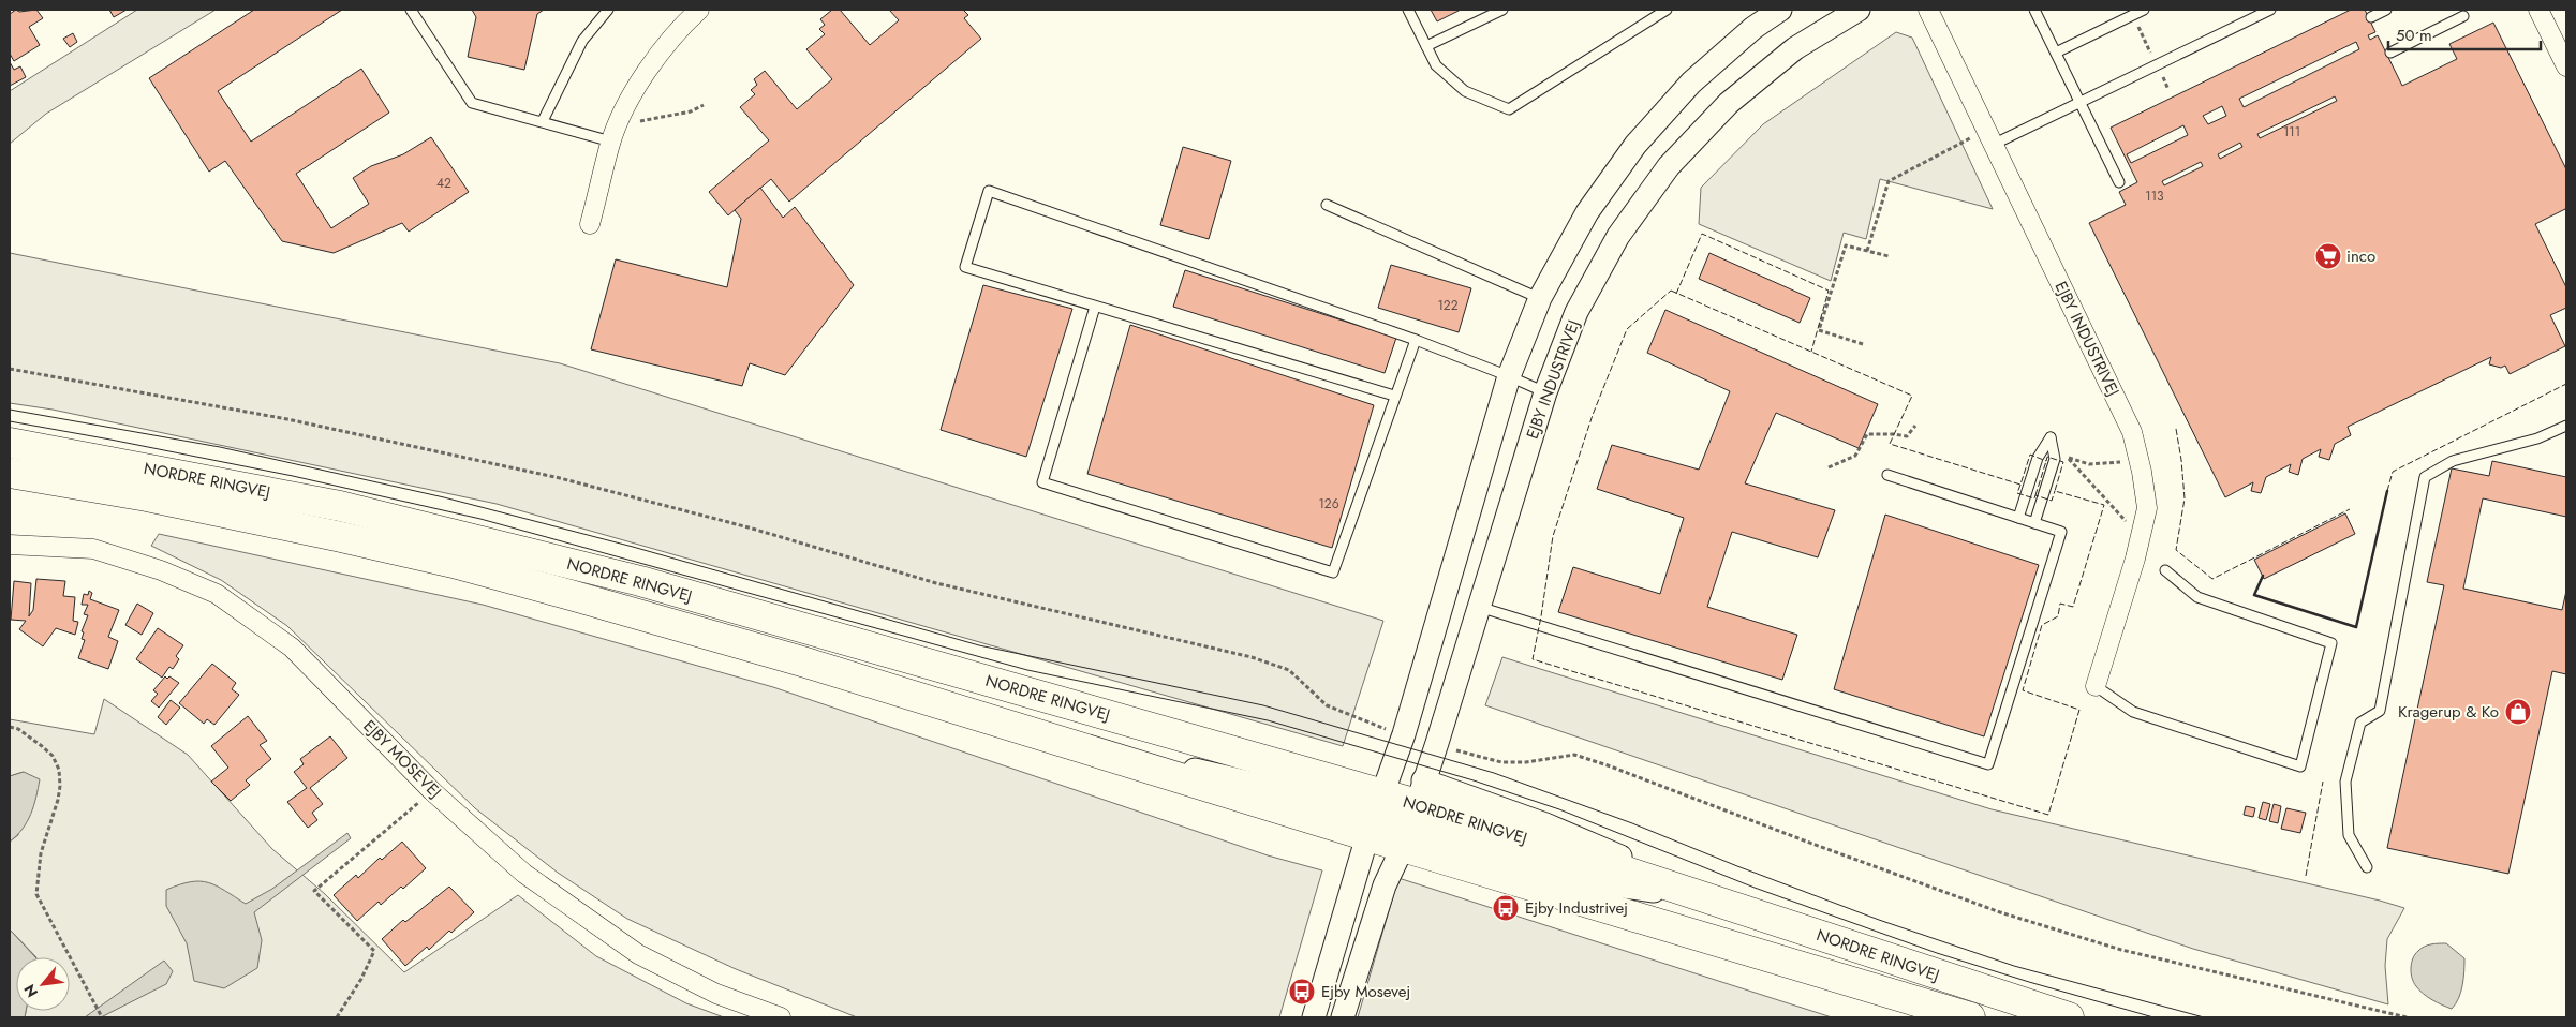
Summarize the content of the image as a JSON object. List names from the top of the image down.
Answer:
{
  "streets": {
    "main road": ["NORDRE RINGVEJ"],
    "street": ["EJBY INDUSTRIVEJ", "EJBY MOSEVEJ"]
  },
  "crossings": [
    ["EJBY INDUSTRIVEJ", "NORDRE RINGVEJ"]
  ],
  "places": {
    "supermarket": ["inco"],
    "shop": ["Kragerup & Ko"],
    "bus stop": ["Ejby Industrivej", "Ejby Mosevej"]
  },
  "house_numbers": [
    "111",
    "42",
    "113",
    "122",
    "126"
  ],
  "scale_bar": "50 m",
  "north": "bottom left"
}
